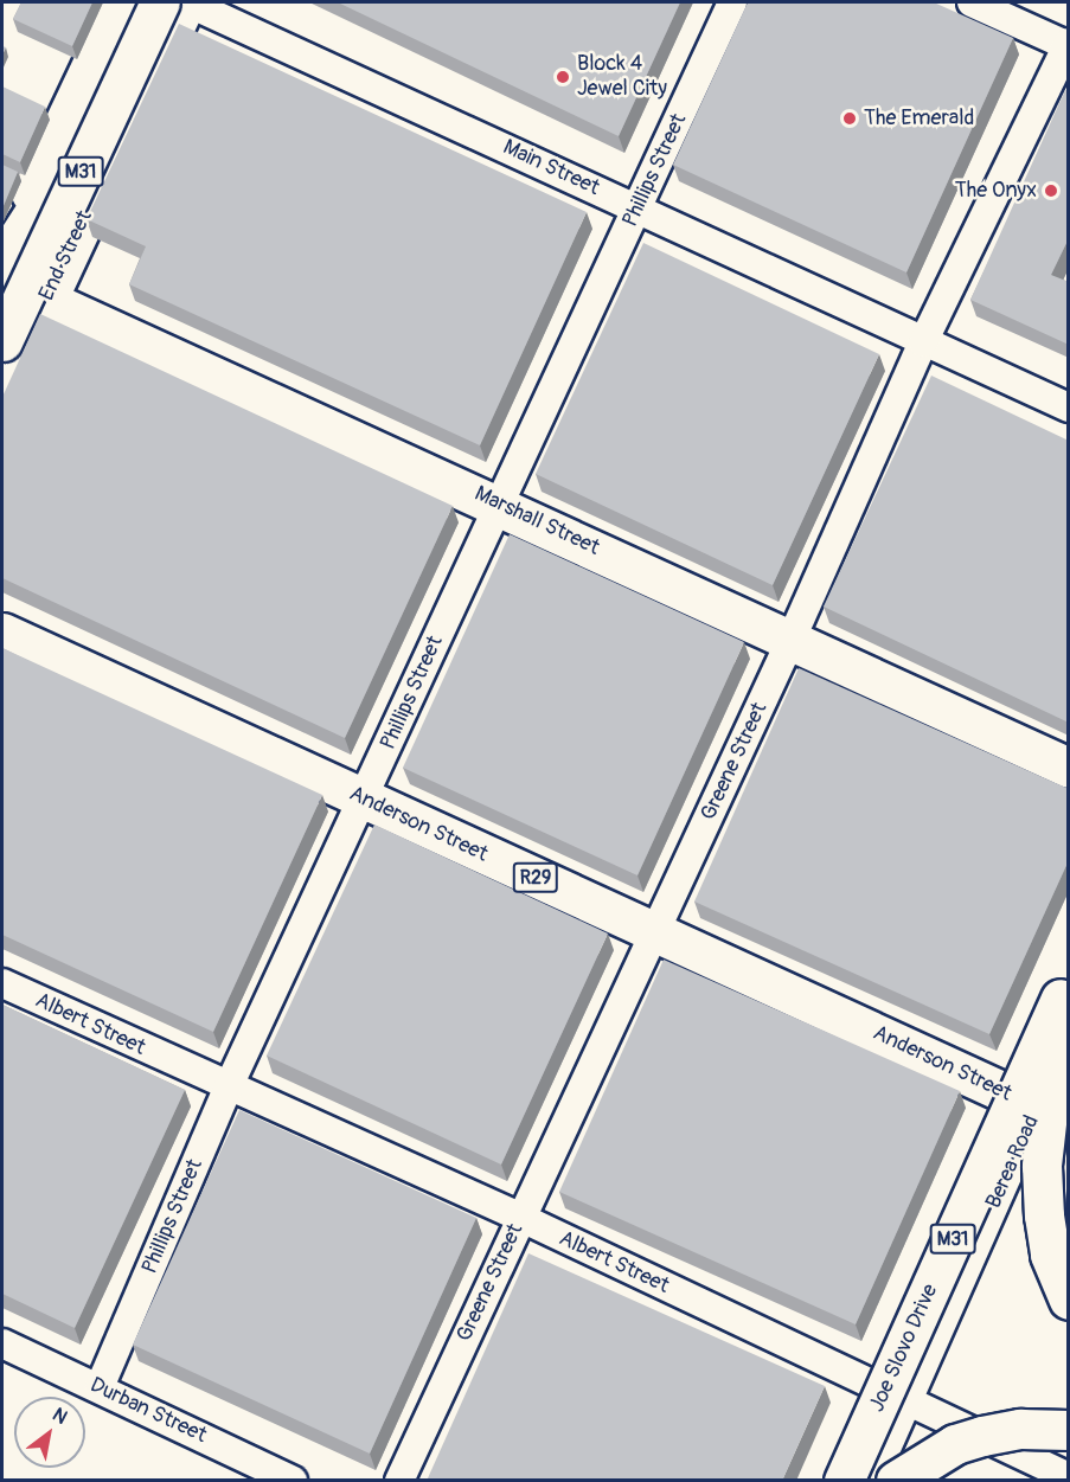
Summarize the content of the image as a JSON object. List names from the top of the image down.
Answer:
{
  "streets": {
    "main road": [
      "M31",
      "End Street",
      "Marshall Street",
      "Anderson Street",
      "R29",
      "Joe Slovo Drive"
    ],
    "street": [
      "Main Street",
      "Phillips Street",
      "Greene Street",
      "Albert Street",
      "Berea Road",
      "Durban Street"
    ]
  },
  "crossings": [
    ["Main Street", "Phillips Street"],
    ["Main Street", "End Street"],
    ["Main Street", "Greene Street"],
    ["Phillips Street", "Marshall Street"],
    ["Phillips Street", "Anderson Street"],
    ["Phillips Street", "Albert Street"],
    ["Phillips Street", "Durban Street"],
    ["End Street", "Marshall Street"],
    ["Marshall Street", "Greene Street"],
    ["Greene Street", "Anderson Street"],
    ["Greene Street", "Albert Street"],
    ["Anderson Street", "Berea Road"],
    ["Albert Street", "Berea Road"]
  ],
  "places": ["Block 4 Jewel City", "The Emerald", "The Onyx"],
  "north": "top right"
}
